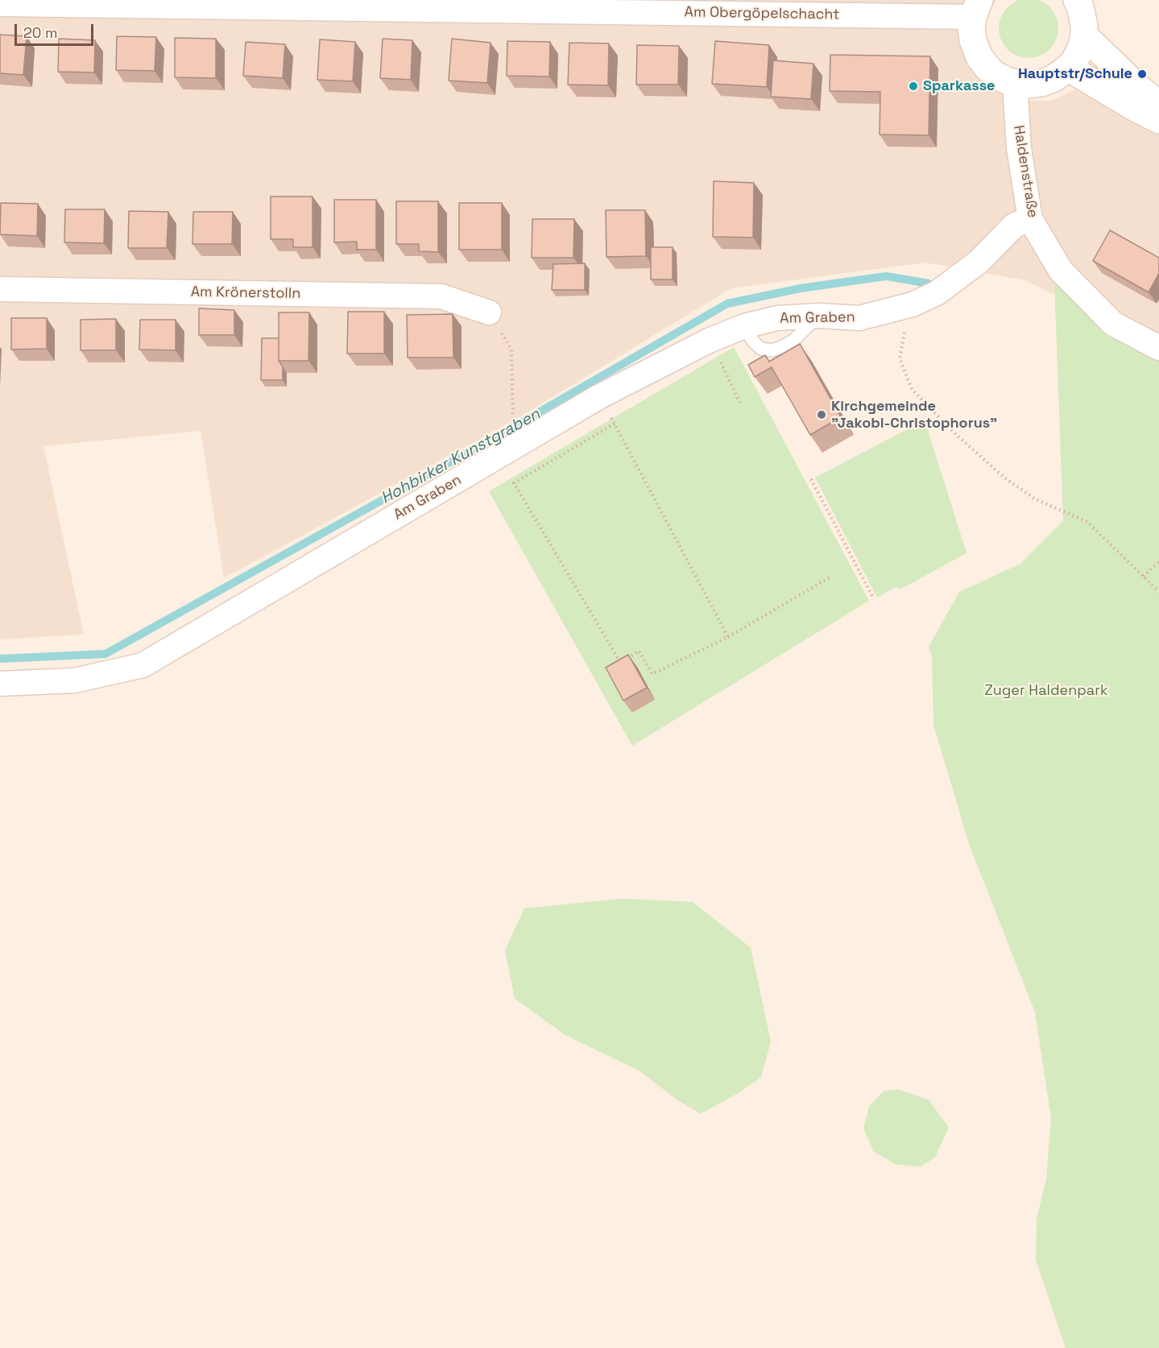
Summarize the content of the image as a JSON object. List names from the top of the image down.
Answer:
{
  "streets": {
    "street": [
      "Am Obergöpelschacht",
      "Haldenstraße",
      "Am Krönerstolln",
      "Am Graben"
    ]
  },
  "crossings": [
    ["Haldenstraße", "Am Graben"]
  ],
  "water": ["Hohbirker Kunstgraben"],
  "parks": ["Zuger Haldenpark"],
  "places": ["Hauptstr/Schule", "Sparkasse", "Kirchgemeinde \"Jakobi-Christophorus\""],
  "scale_bar": "20 m"
}
